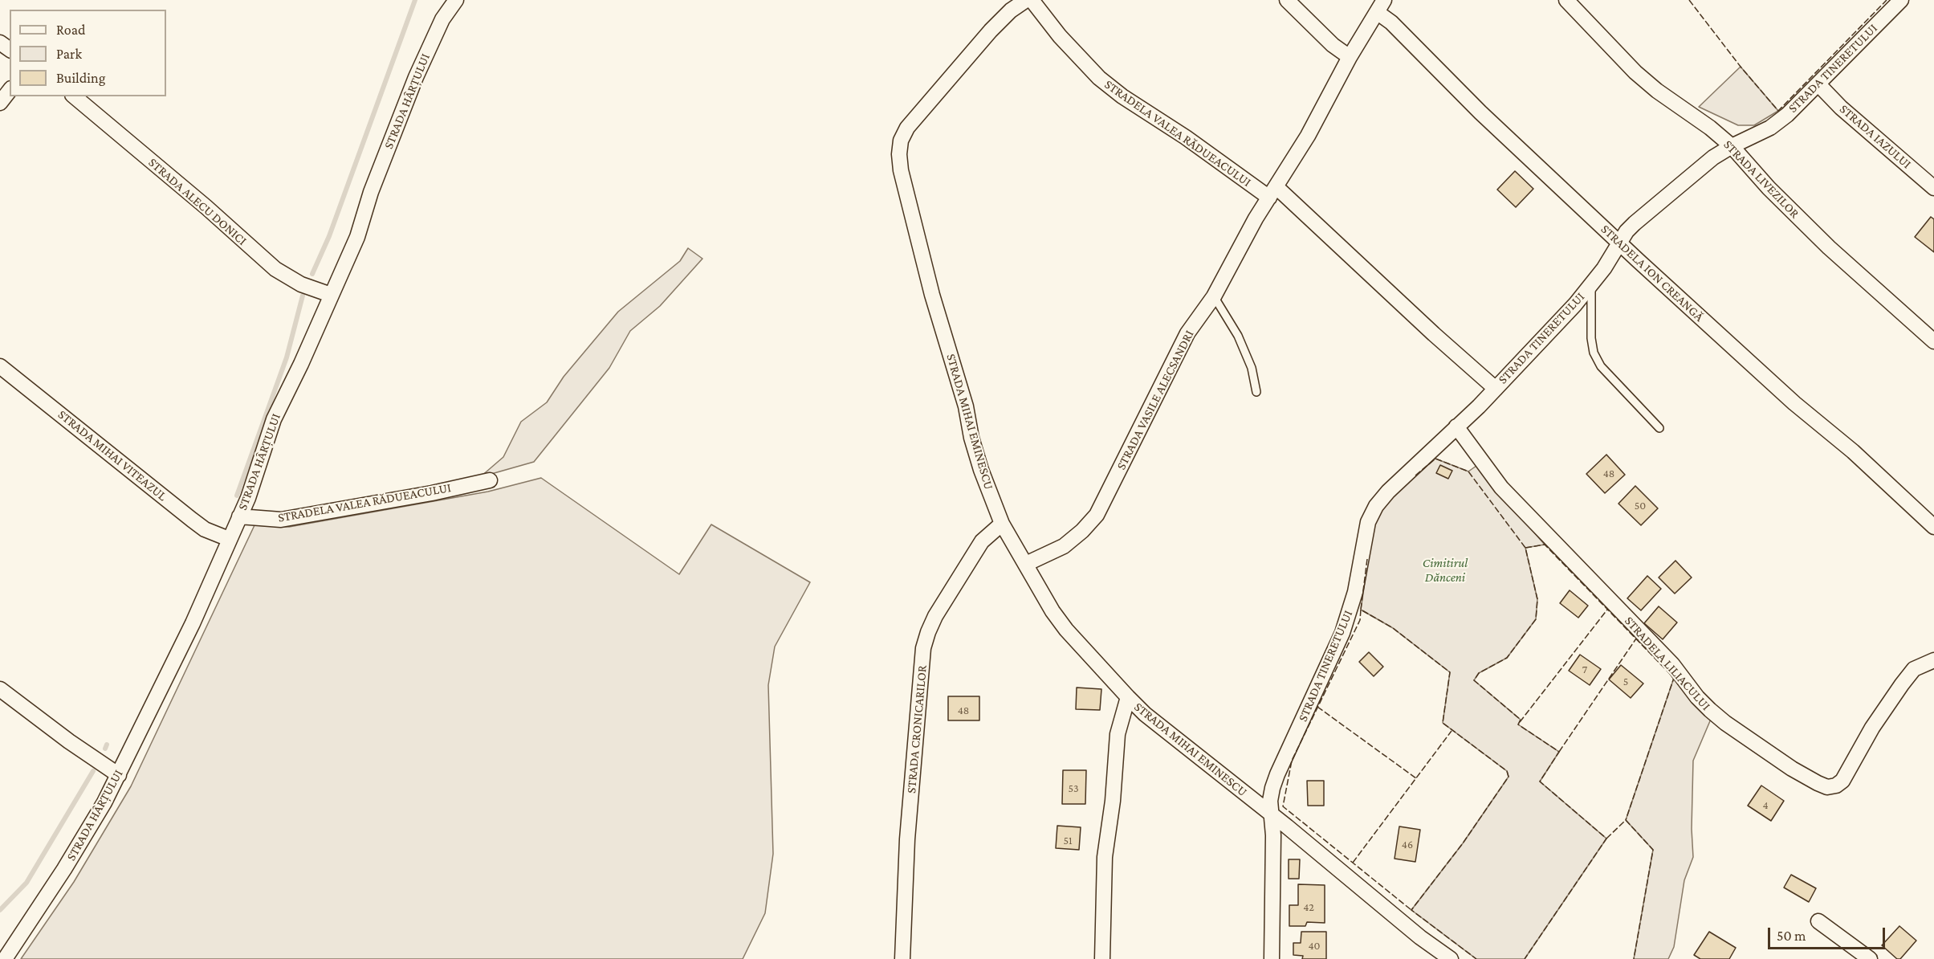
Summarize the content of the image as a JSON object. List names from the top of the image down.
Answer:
{
  "streets": {
    "street": [
      "STRADA TINERETULUI",
      "STRADA HÂRȚULUI",
      "STRADELA VALEA RĂDUEACULUI",
      "STRADA IAZULUI",
      "STRADA LIVEZILOR",
      "STRADA ALECU DONICI",
      "STRADELA ION CREANGĂ",
      "STRADA VASILE ALECSANDRI",
      "STRADA MIHAI EMINESCU",
      "STRADA MIHAI VITEAZUL",
      "STRADELA LILIACULUI",
      "STRADA CRONICARILOR"
    ]
  },
  "crossings": [
    ["STRADA TINERETULUI", "STRADA IAZULUI"],
    ["STRADA TINERETULUI", "STRADA LIVEZILOR"],
    ["STRADA TINERETULUI", "STRADELA ION CREANGĂ"],
    ["STRADA TINERETULUI", "STRADA MIHAI EMINESCU"],
    ["STRADA TINERETULUI", "STRADELA LILIACULUI"],
    ["STRADA HÂRȚULUI", "STRADELA VALEA RĂDUEACULUI"],
    ["STRADA HÂRȚULUI", "STRADA ALECU DONICI"],
    ["STRADA HÂRȚULUI", "STRADA MIHAI VITEAZUL"],
    ["STRADELA VALEA RĂDUEACULUI", "STRADA VASILE ALECSANDRI"],
    ["STRADELA ION CREANGĂ", "STRADA VASILE ALECSANDRI"],
    ["STRADA VASILE ALECSANDRI", "STRADA MIHAI EMINESCU"],
    ["STRADA MIHAI EMINESCU", "STRADA CRONICARILOR"]
  ],
  "parks": ["Cimitirul Dănceni"],
  "house_numbers": [
    "48",
    "50",
    "7",
    "5",
    "48",
    "53",
    "4",
    "51",
    "46",
    "42",
    "40"
  ],
  "legend": ["Road", "Park", "Building"],
  "scale_bar": "50 m"
}
